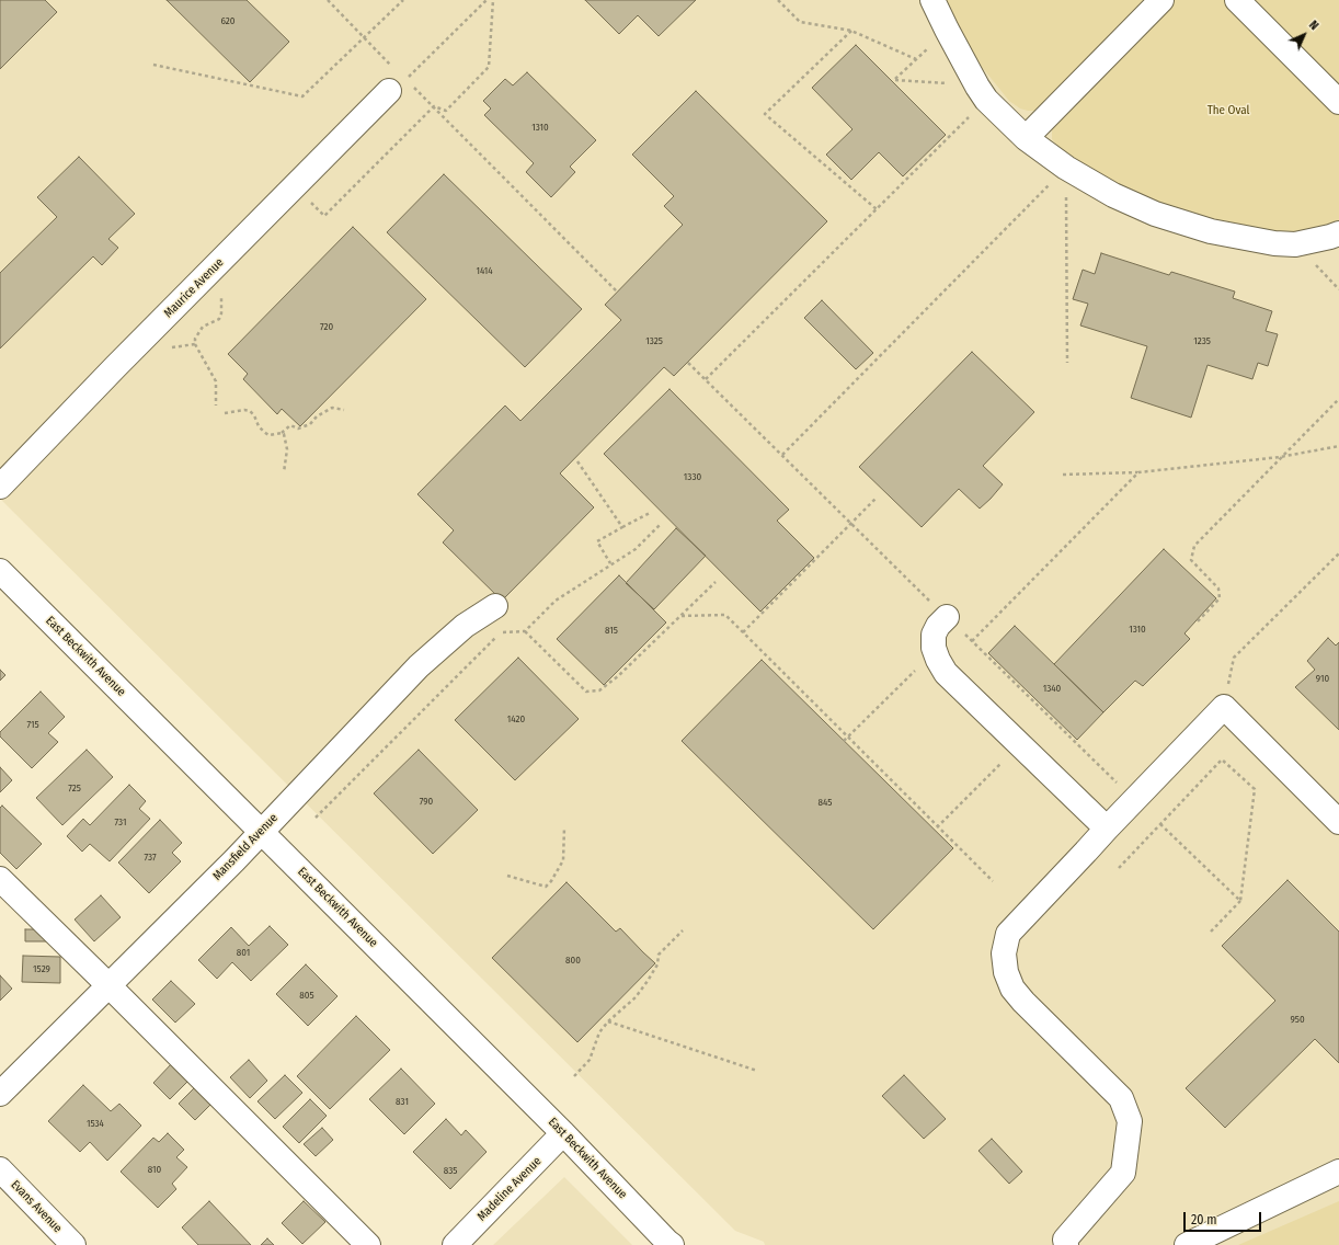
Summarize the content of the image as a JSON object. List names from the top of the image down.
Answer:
{
  "streets": {
    "street": [
      "Maurice Avenue",
      "East Beckwith Avenue",
      "Mansfield Avenue",
      "Madeline Avenue",
      "Evans Avenue"
    ]
  },
  "crossings": [
    ["East Beckwith Avenue", "Mansfield Avenue"],
    ["East Beckwith Avenue", "Madeline Avenue"]
  ],
  "parks": ["The Oval"],
  "house_numbers": [
    "620",
    "1310",
    "1414",
    "720",
    "1325",
    "1235",
    "1330",
    "1310",
    "815",
    "910",
    "1340",
    "1420",
    "715",
    "725",
    "790",
    "845",
    "731",
    "737",
    "801",
    "800",
    "1529",
    "805",
    "950",
    "831",
    "1534",
    "810",
    "835"
  ],
  "scale_bar": "20 m",
  "north": "top right"
}
